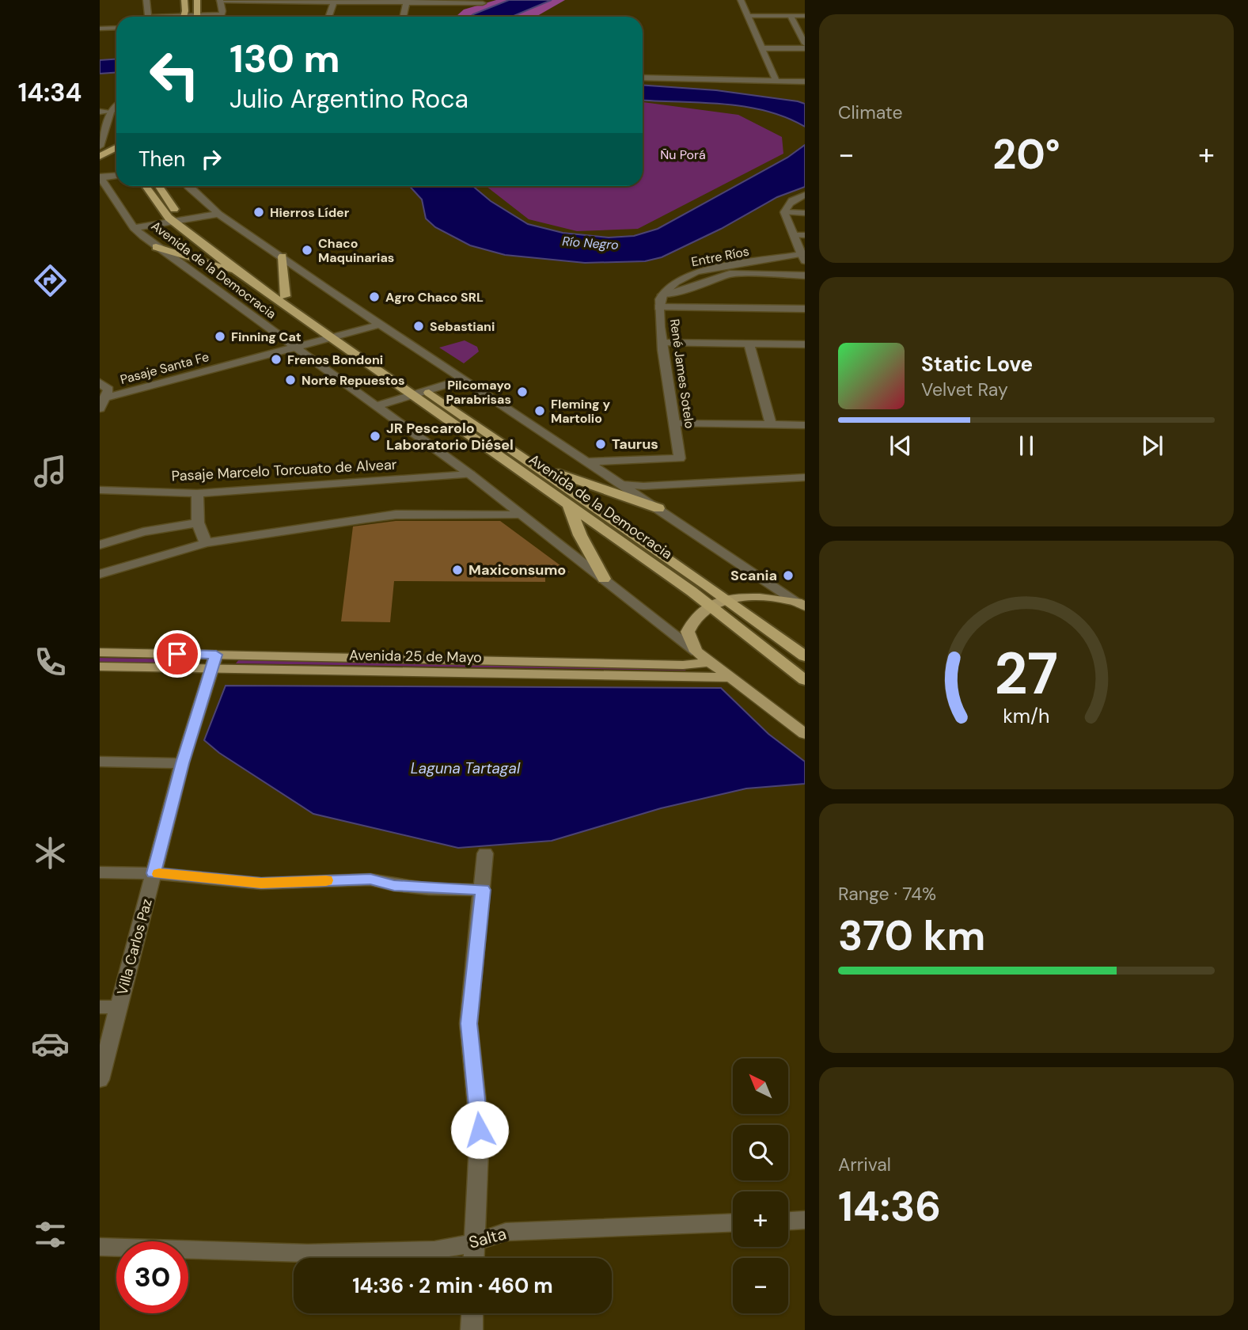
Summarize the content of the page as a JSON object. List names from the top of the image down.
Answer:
{
  "streets": {
    "highway": ["Avenida de la Democracia"],
    "main road": ["Avenida 25 de Mayo"],
    "street": [
      "Entre Ríos",
      "Pasaje Santa Fe",
      "René James Sotelo",
      "Pasaje Marcelo Torcuato de Alvear",
      "Villa Carlos Paz",
      "Salta"
    ]
  },
  "crossings": [
    ["Entre Ríos", "René James Sotelo"],
    ["Avenida de la Democracia", "Pasaje Santa Fe"],
    ["Avenida de la Democracia", "René James Sotelo"],
    ["Avenida de la Democracia", "Pasaje Marcelo Torcuato de Alvear"],
    ["Avenida 25 de Mayo", "Villa Carlos Paz"]
  ],
  "water": ["Río Negro", "Laguna Tartagal"],
  "parks": ["Ñu Porá"],
  "places": [
    "Hierros Líder",
    "Chaco Maquinarias",
    "Agro Chaco SRL",
    "Sebastiani",
    "Finning Cat",
    "Frenos Bondoni",
    "Norte Repuestos",
    "Pilcomayo Parabrisas",
    "Fleming y Martolio",
    "JR Pescarolo Laboratorio Diésel",
    "Taurus",
    "Maxiconsumo",
    "Scania"
  ],
  "north": "top left",
  "page": {
    "tabs": "14:34",
    "tile": [
      "Climate",
      ["Range · 74%", "370 km"],
      ["Arrival", "14:36"]
    ],
    "turn": ["130 m", "Julio Argentino Roca"],
    "heat": ["−", "20°", "+"],
    "then": "Then",
    "song": ["Static Love", "Velvet Ray"],
    "map_buttons": ["+", "−"],
    "limit": "30",
    "trip": "14:36 · 2 min · 460 m",
    "gauge": ["27", "km/h"]
  }
}
